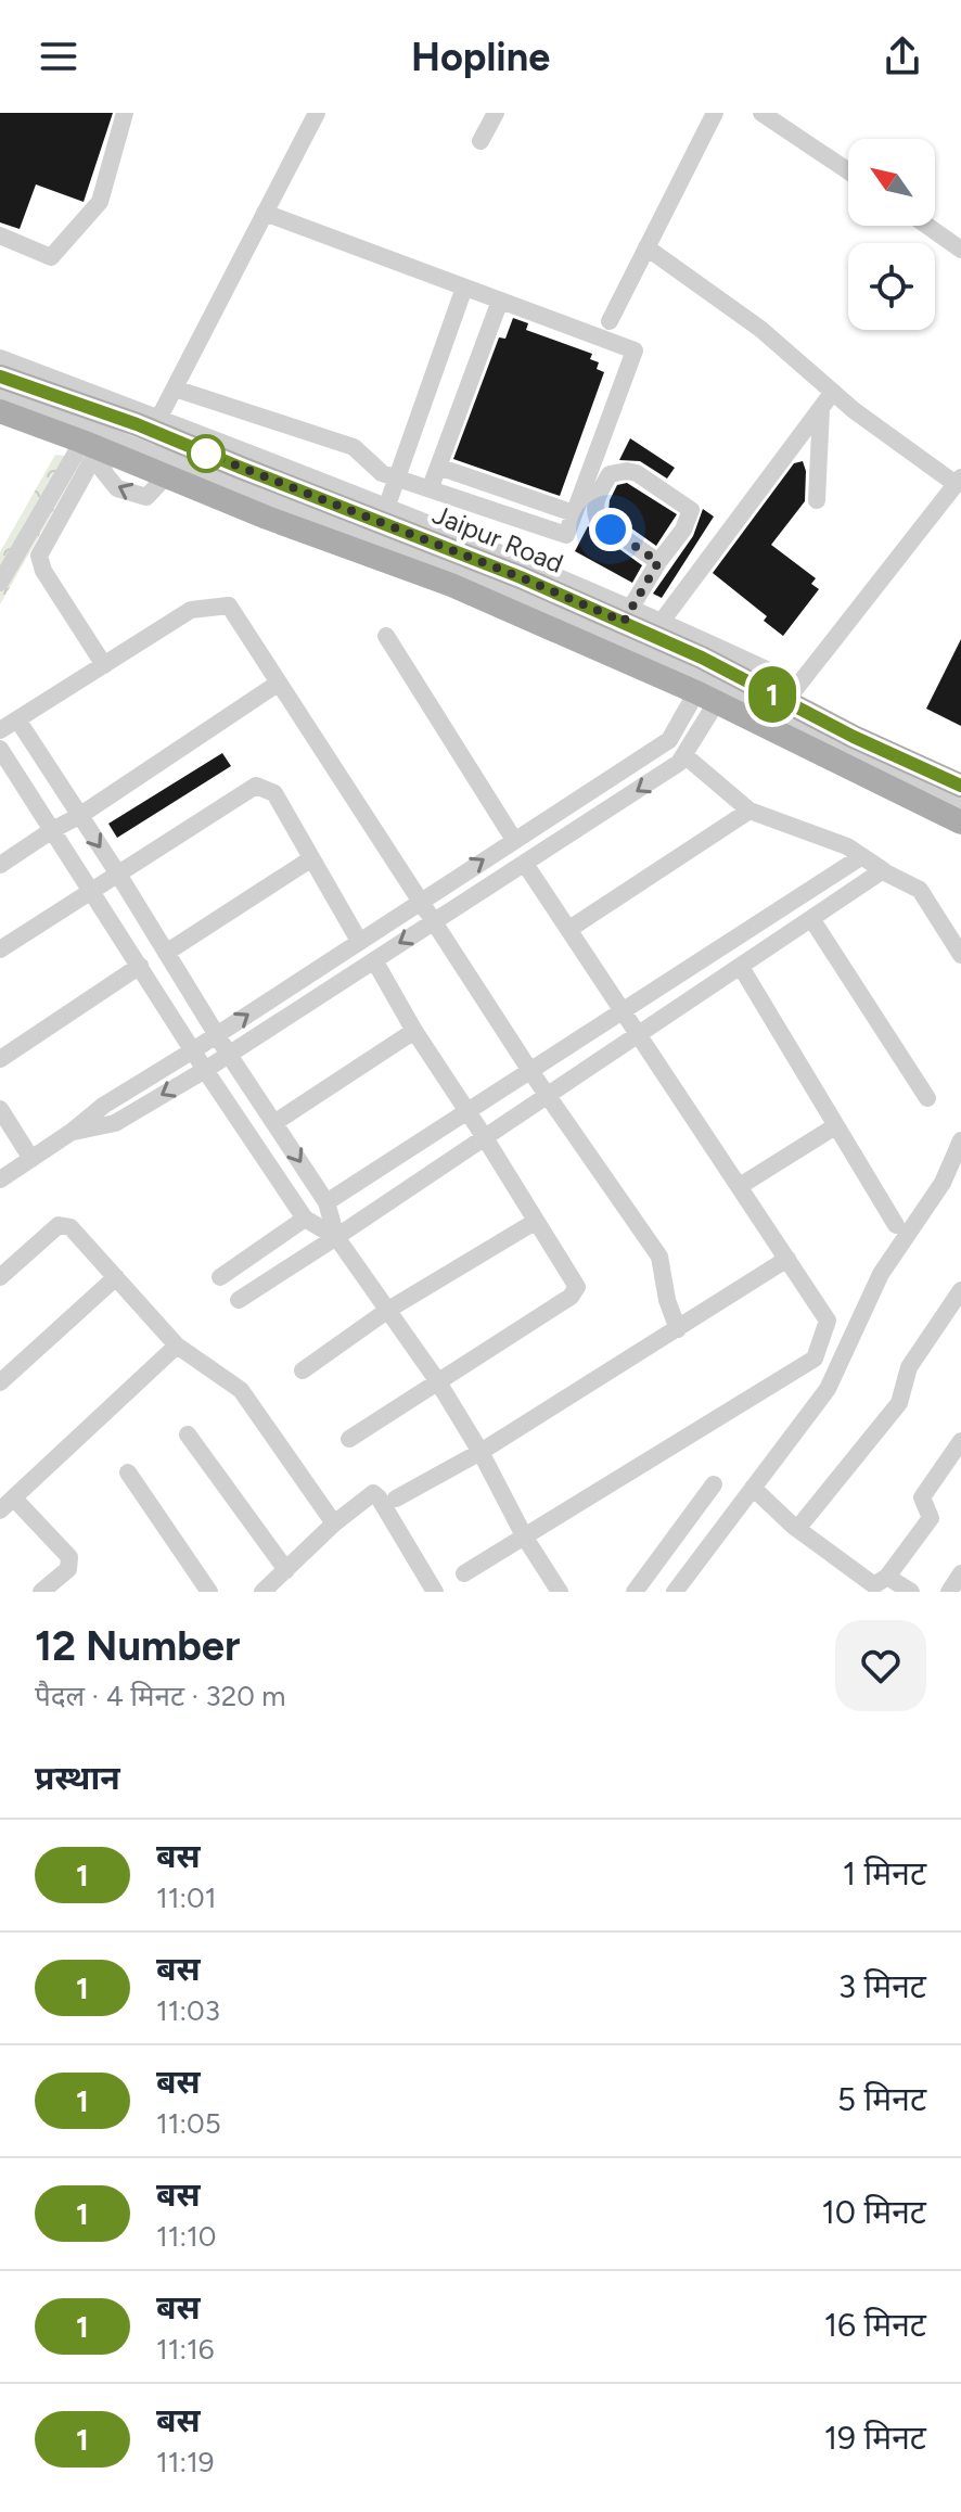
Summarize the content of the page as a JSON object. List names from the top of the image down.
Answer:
{
  "streets": {
    "main road": ["Jaipur Road"]
  },
  "lines": ["bus line 1"],
  "north": "top left",
  "page": {
    "header": "Hopline",
    "on_map": "1",
    "heading": [
      ["12 Number", "पैदल · 4 मिनट · 320 m"],
      "प्रस्थान"
    ],
    "list": [
      {
        "mark": "1",
        "name": "बस",
        "note": "11:01",
        "value": "1 मिनट"
      },
      {
        "mark": "1",
        "name": "बस",
        "note": "11:03",
        "value": "3 मिनट"
      },
      {
        "mark": "1",
        "name": "बस",
        "note": "11:05",
        "value": "5 मिनट"
      },
      {
        "mark": "1",
        "name": "बस",
        "note": "11:10",
        "value": "10 मिनट"
      },
      {
        "mark": "1",
        "name": "बस",
        "note": "11:16",
        "value": "16 मिनट"
      },
      {
        "mark": "1",
        "name": "बस",
        "note": "11:19",
        "value": "19 मिनट"
      }
    ]
  }
}
